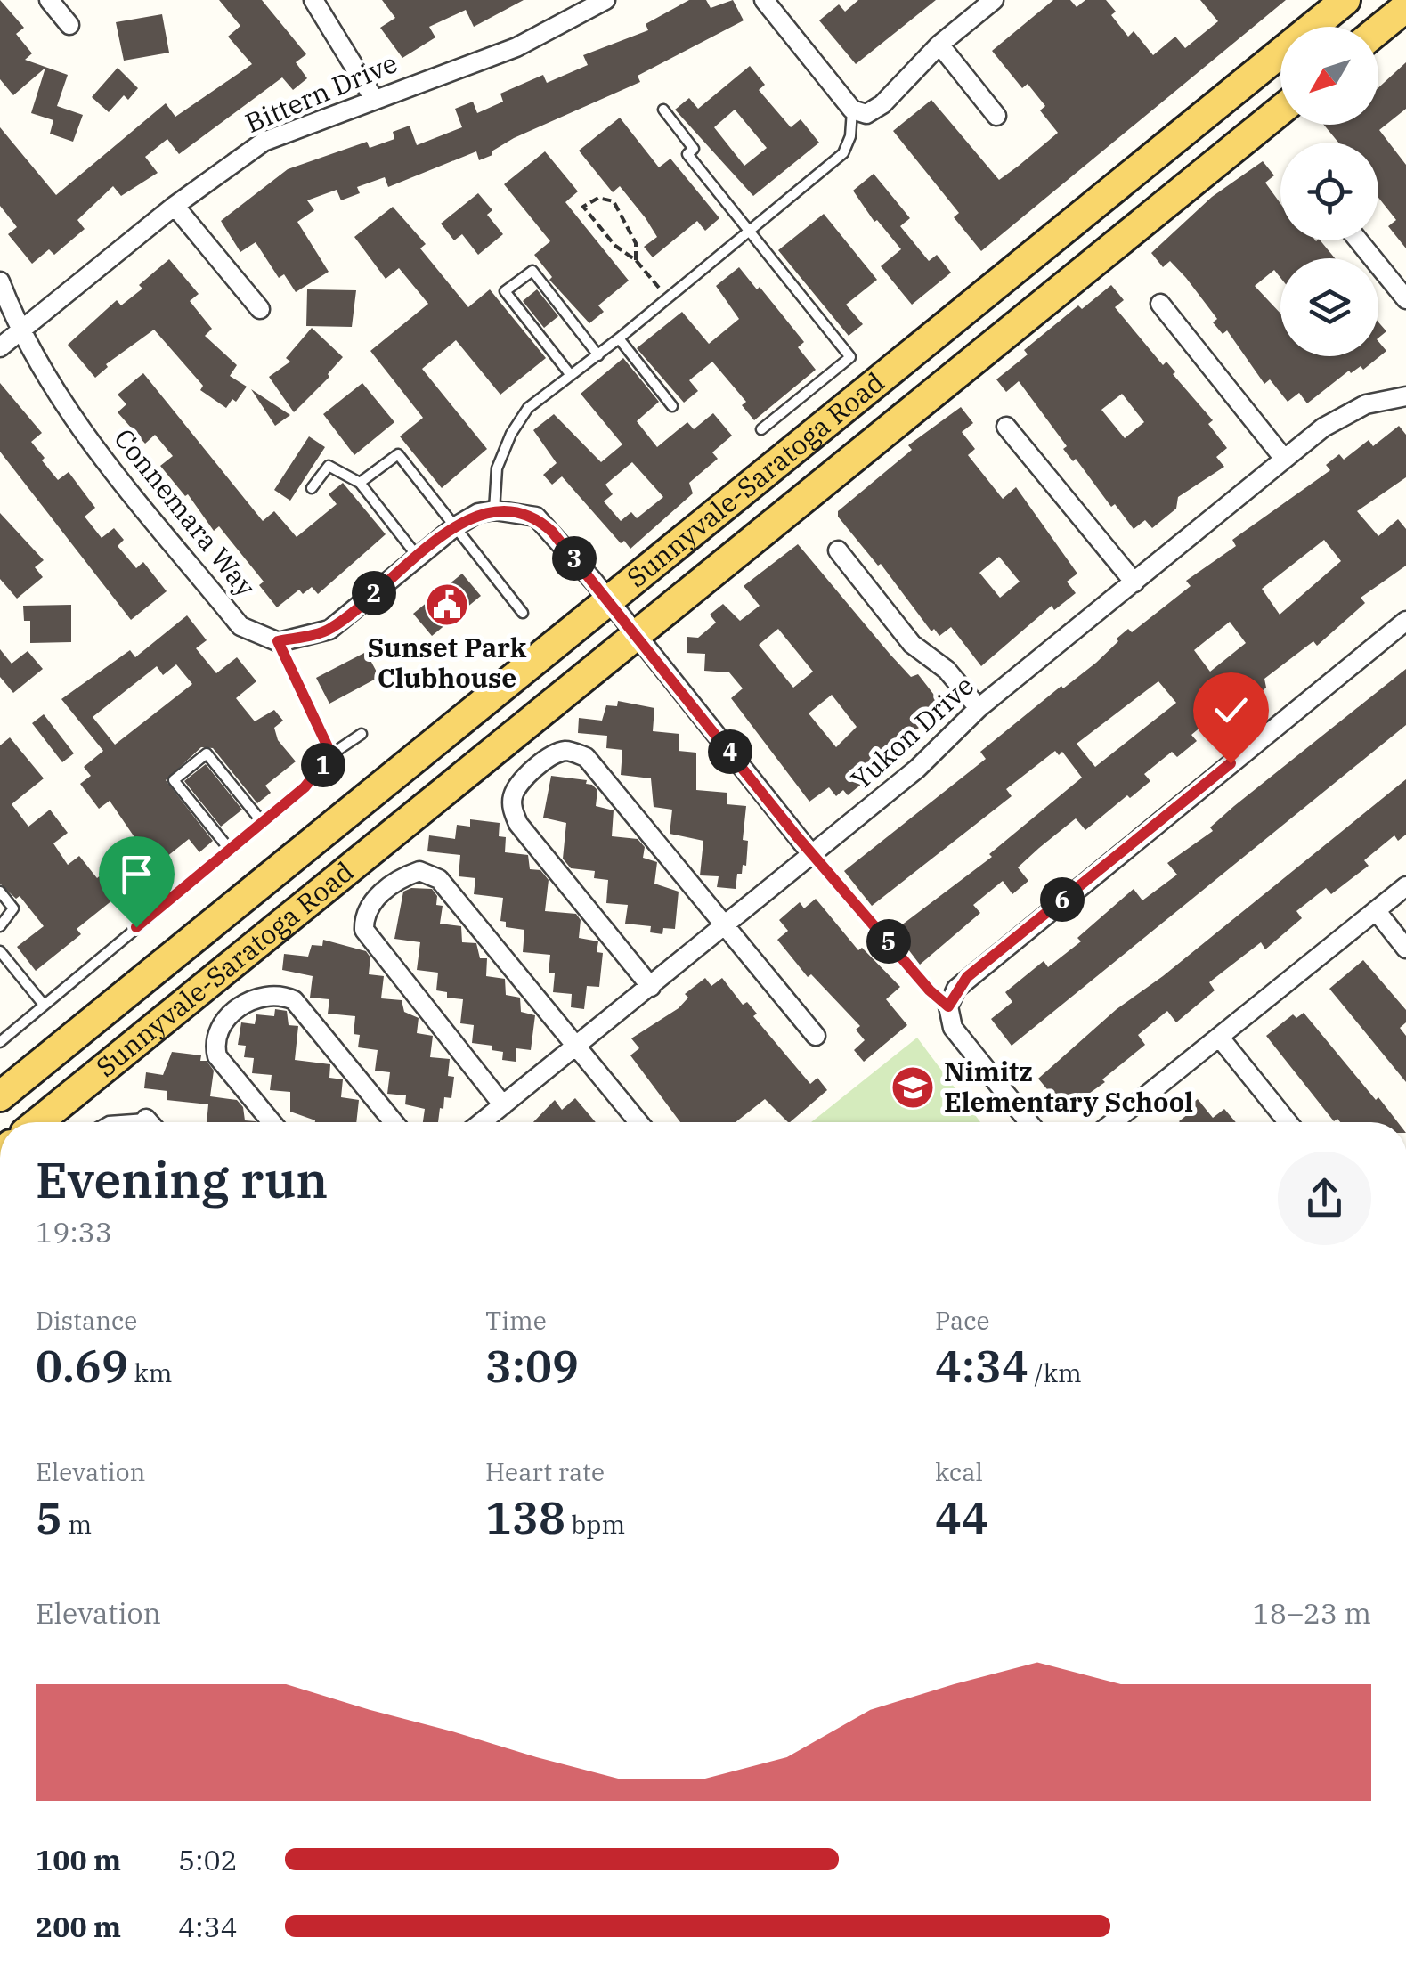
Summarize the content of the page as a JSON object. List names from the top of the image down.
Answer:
{
  "streets": {
    "main road": ["Sunnyvale-Saratoga Road"],
    "street": ["Bittern Drive", "Connemara Way", "Yukon Drive"]
  },
  "crossings": [
    ["Bittern Drive", "Connemara Way"]
  ],
  "places": {
    "public building": ["Sunset Park Clubhouse"],
    "school or university": ["Nimitz Elementary School"]
  },
  "north": "bottom left",
  "page": {
    "pins": [
      "3",
      "2",
      "4",
      "1",
      "6",
      "5"
    ],
    "heading": ["Evening run", "19:33"],
    "stats": [
      ["Distance", "0.69 km"],
      ["Time", "3:09"],
      ["Pace", "4:34 /km"],
      ["Elevation", "5 m"],
      ["Heart rate", "138 bpm"],
      ["kcal", "44"]
    ],
    "chart": ["Elevation", "18–23 m"],
    "list": [
      {
        "name": "100 m",
        "note": "5:02"
      },
      {
        "name": "200 m",
        "note": "4:34"
      }
    ]
  }
}
